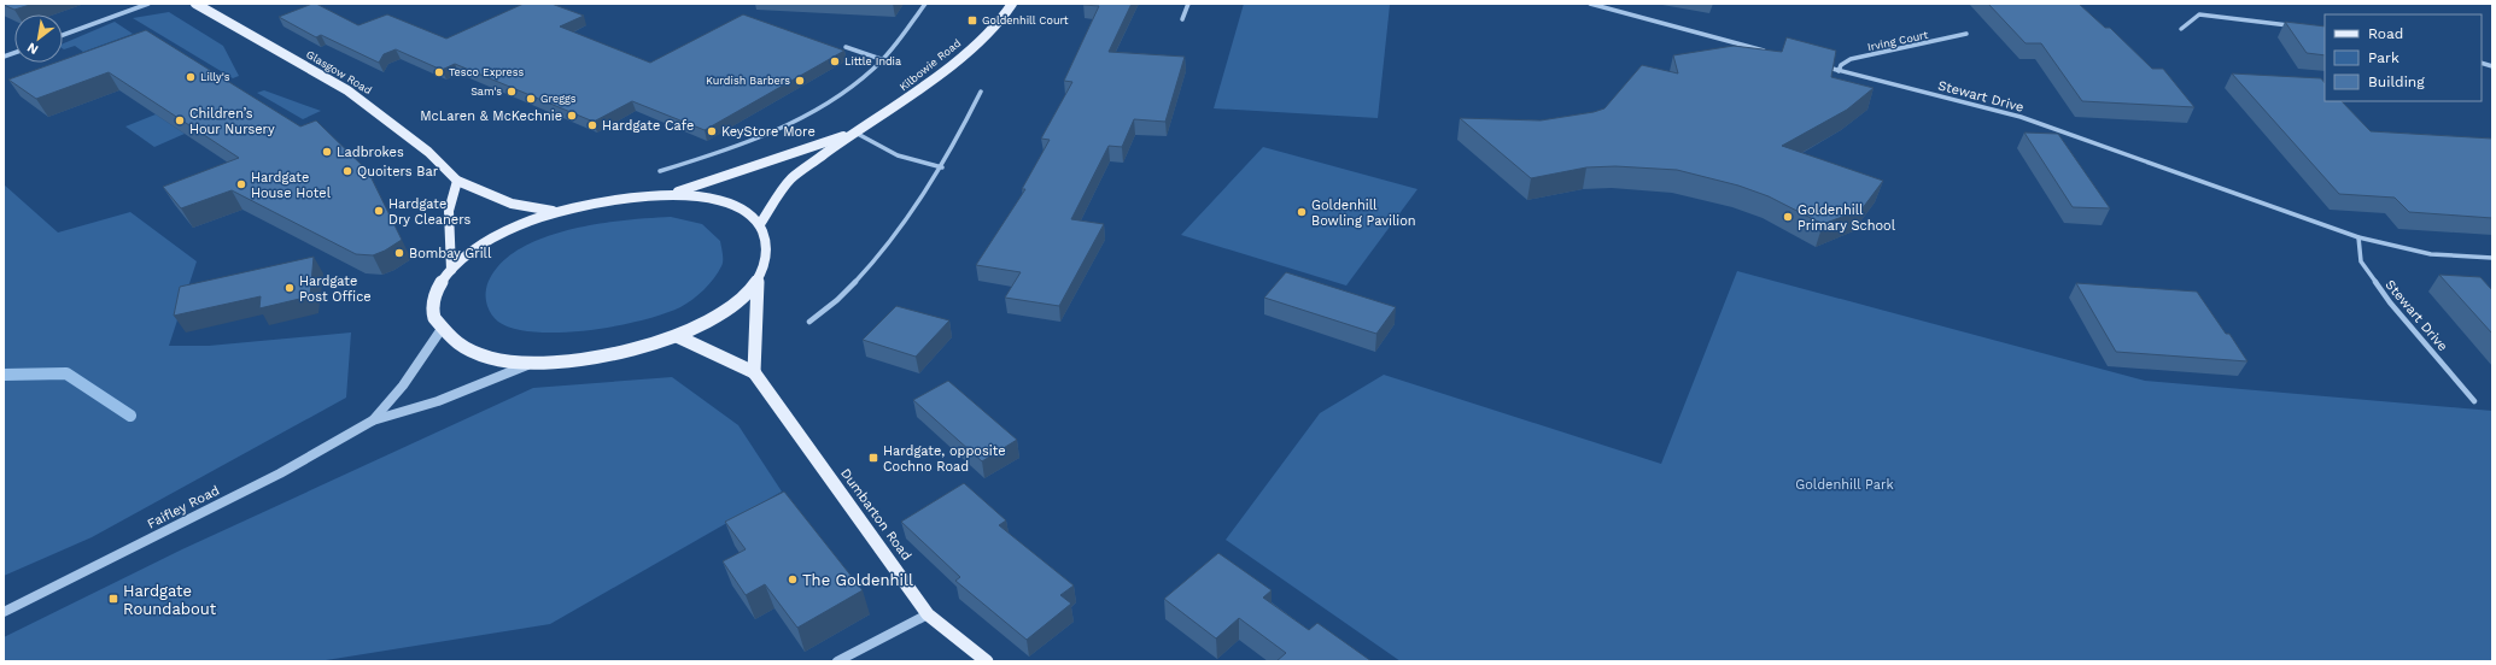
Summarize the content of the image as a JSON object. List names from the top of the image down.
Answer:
{
  "streets": {
    "main road": ["Kilbowie Road", "Glasgow Road", "Dumbarton Road"],
    "street": ["Irving Court", "Stewart Drive", "Faifley Road"]
  },
  "crossings": [
    ["Irving Court", "Stewart Drive"]
  ],
  "parks": ["Goldenhill Park"],
  "places": {
    "transit": ["Goldenhill Court", "Hardgate, opposite Cochno Road", "Hardgate Roundabout"],
    "other": [
      "Little India",
      "Tesco Express",
      "Lilly's",
      "Kurdish Barbers",
      "Sam's",
      "Greggs",
      "McLaren & McKechnie",
      "Children’s Hour Nursery",
      "Hardgate Cafe",
      "KeyStore More",
      "Ladbrokes",
      "Quoiters Bar",
      "Hardgate House Hotel",
      "Hardgate Dry Cleaners",
      "Goldenhill Bowling Pavilion",
      "Goldenhill Primary School",
      "Bombay Grill",
      "Hardgate Post Office",
      "The Goldenhill"
    ]
  },
  "legend": ["Road", "Park", "Building"],
  "north": "bottom left"
}
